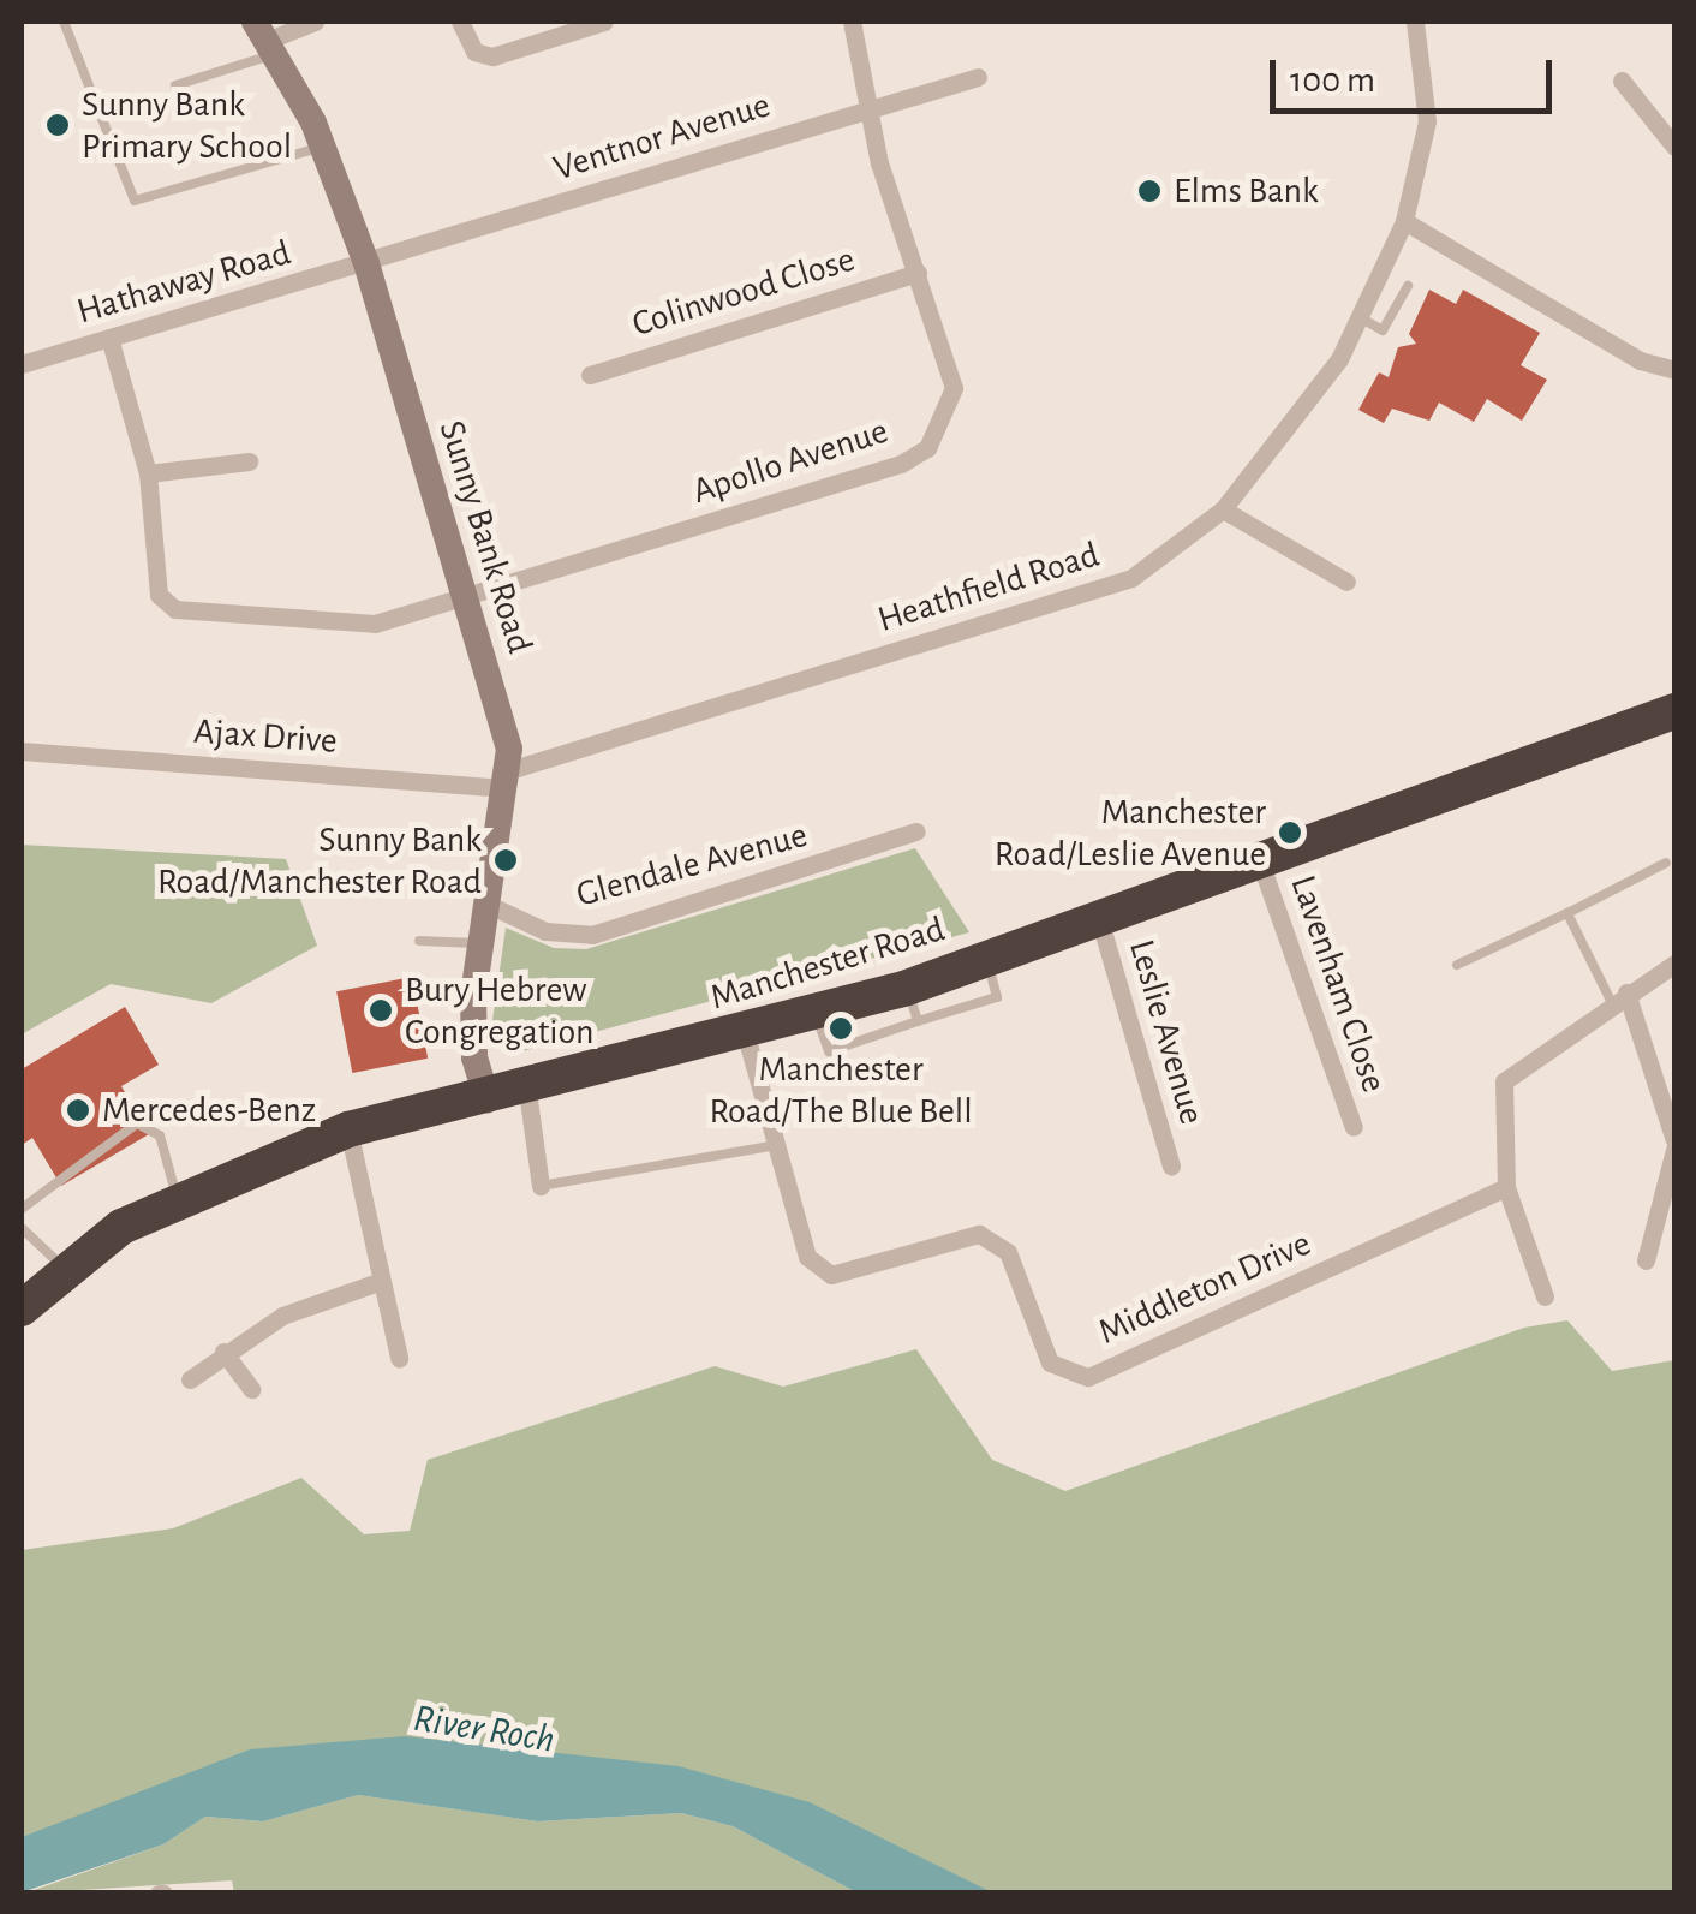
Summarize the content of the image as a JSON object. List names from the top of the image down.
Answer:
{
  "streets": {
    "highway": ["Manchester Road"],
    "street": [
      "Ventnor Avenue",
      "Hathaway Road",
      "Colinwood Close",
      "Apollo Avenue",
      "Sunny Bank Road",
      "Heathfield Road",
      "Ajax Drive",
      "Glendale Avenue",
      "Lavenham Close",
      "Leslie Avenue",
      "Middleton Drive"
    ]
  },
  "crossings": [
    ["Ventnor Avenue", "Hathaway Road"],
    ["Ventnor Avenue", "Apollo Avenue"],
    ["Ventnor Avenue", "Sunny Bank Road"],
    ["Hathaway Road", "Apollo Avenue"],
    ["Hathaway Road", "Sunny Bank Road"],
    ["Colinwood Close", "Apollo Avenue"],
    ["Apollo Avenue", "Sunny Bank Road"],
    ["Sunny Bank Road", "Heathfield Road"],
    ["Sunny Bank Road", "Ajax Drive"],
    ["Sunny Bank Road", "Glendale Avenue"],
    ["Sunny Bank Road", "Manchester Road"],
    ["Heathfield Road", "Ajax Drive"],
    ["Manchester Road", "Lavenham Close"],
    ["Manchester Road", "Leslie Avenue"],
    ["Manchester Road", "Middleton Drive"]
  ],
  "water": ["River Roch"],
  "places": [
    "Sunny Bank Primary School",
    "Elms Bank",
    "Manchester Road/Leslie Avenue",
    "Sunny Bank Road/Manchester Road",
    "Bury Hebrew Congregation",
    "Manchester Road/The Blue Bell",
    "Mercedes-Benz"
  ],
  "scale_bar": "100 m"
}
